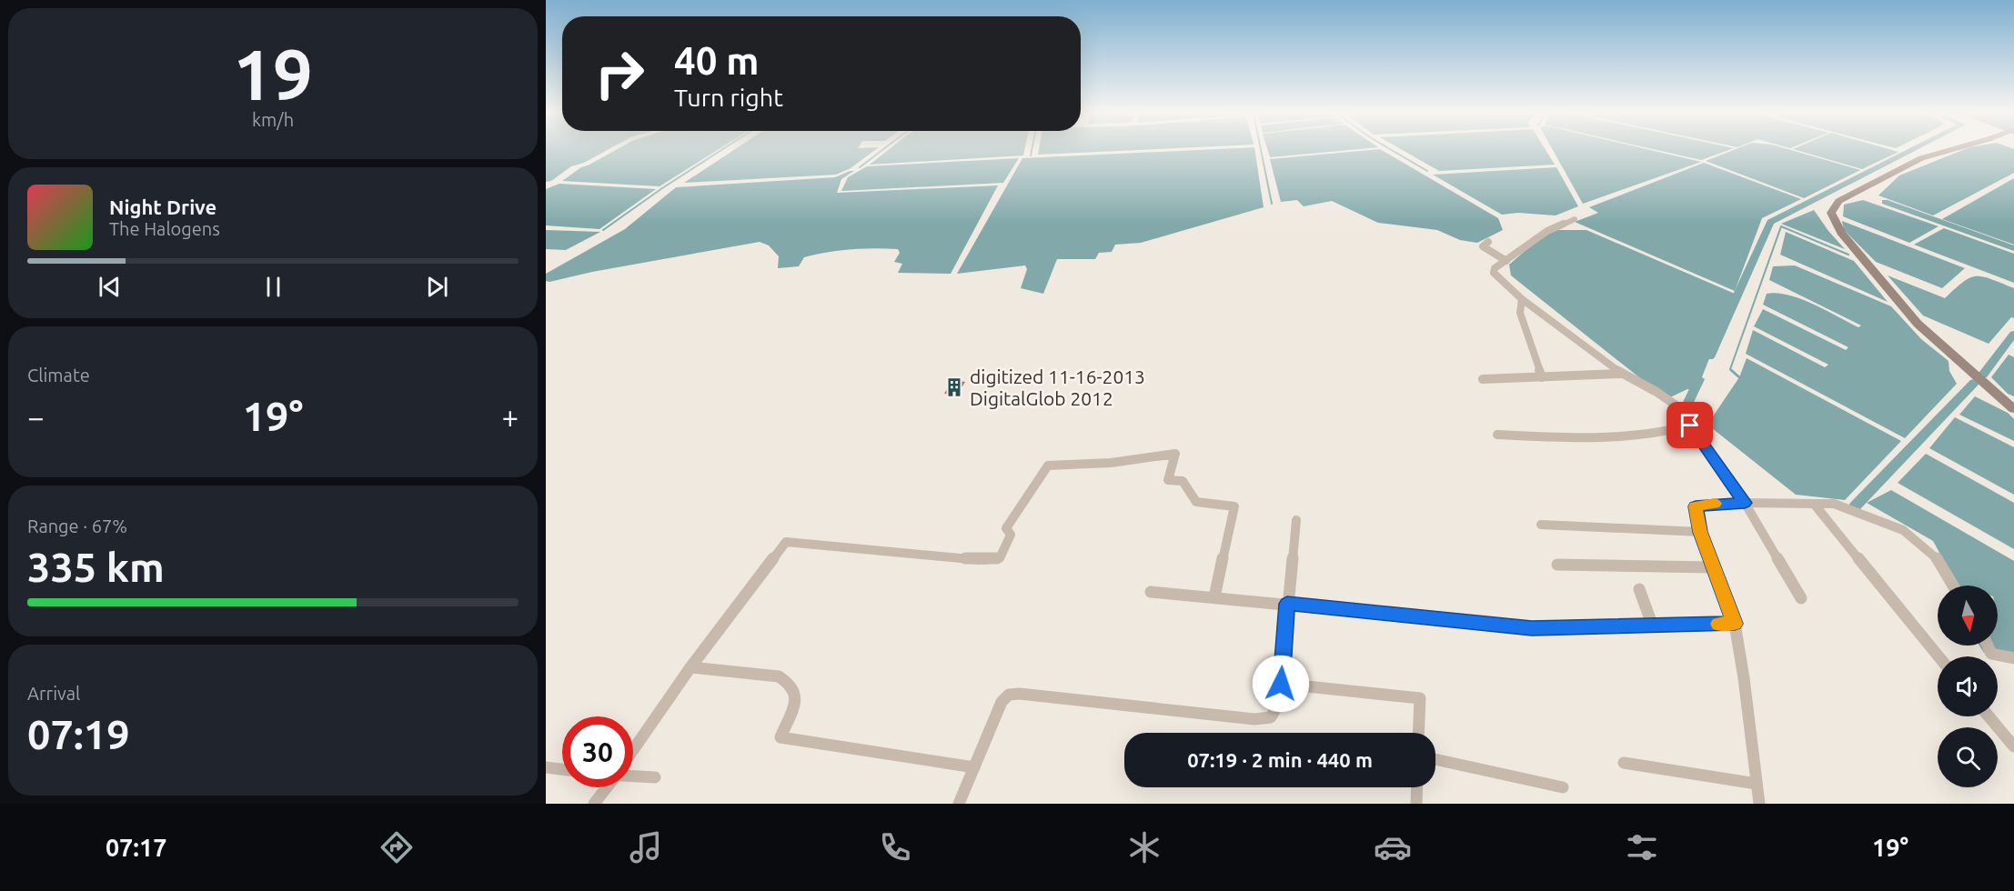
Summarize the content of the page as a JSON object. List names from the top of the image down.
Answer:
{
  "places": {
    "building": ["digitized 11-16-2013 DigitalGlob 2012"]
  },
  "north": "bottom",
  "page": {
    "tile": [
      ["19", "km/h"],
      "Climate",
      ["Range · 67%", "335 km"],
      ["Arrival", "07:19"]
    ],
    "turn": ["40 m", "Turn right"],
    "song": ["Night Drive", "The Halogens"],
    "heat": ["−", "19°", "+"],
    "limit": "30",
    "trip": "07:19 · 2 min · 440 m",
    "tabs": ["07:17", "19°"]
  }
}
